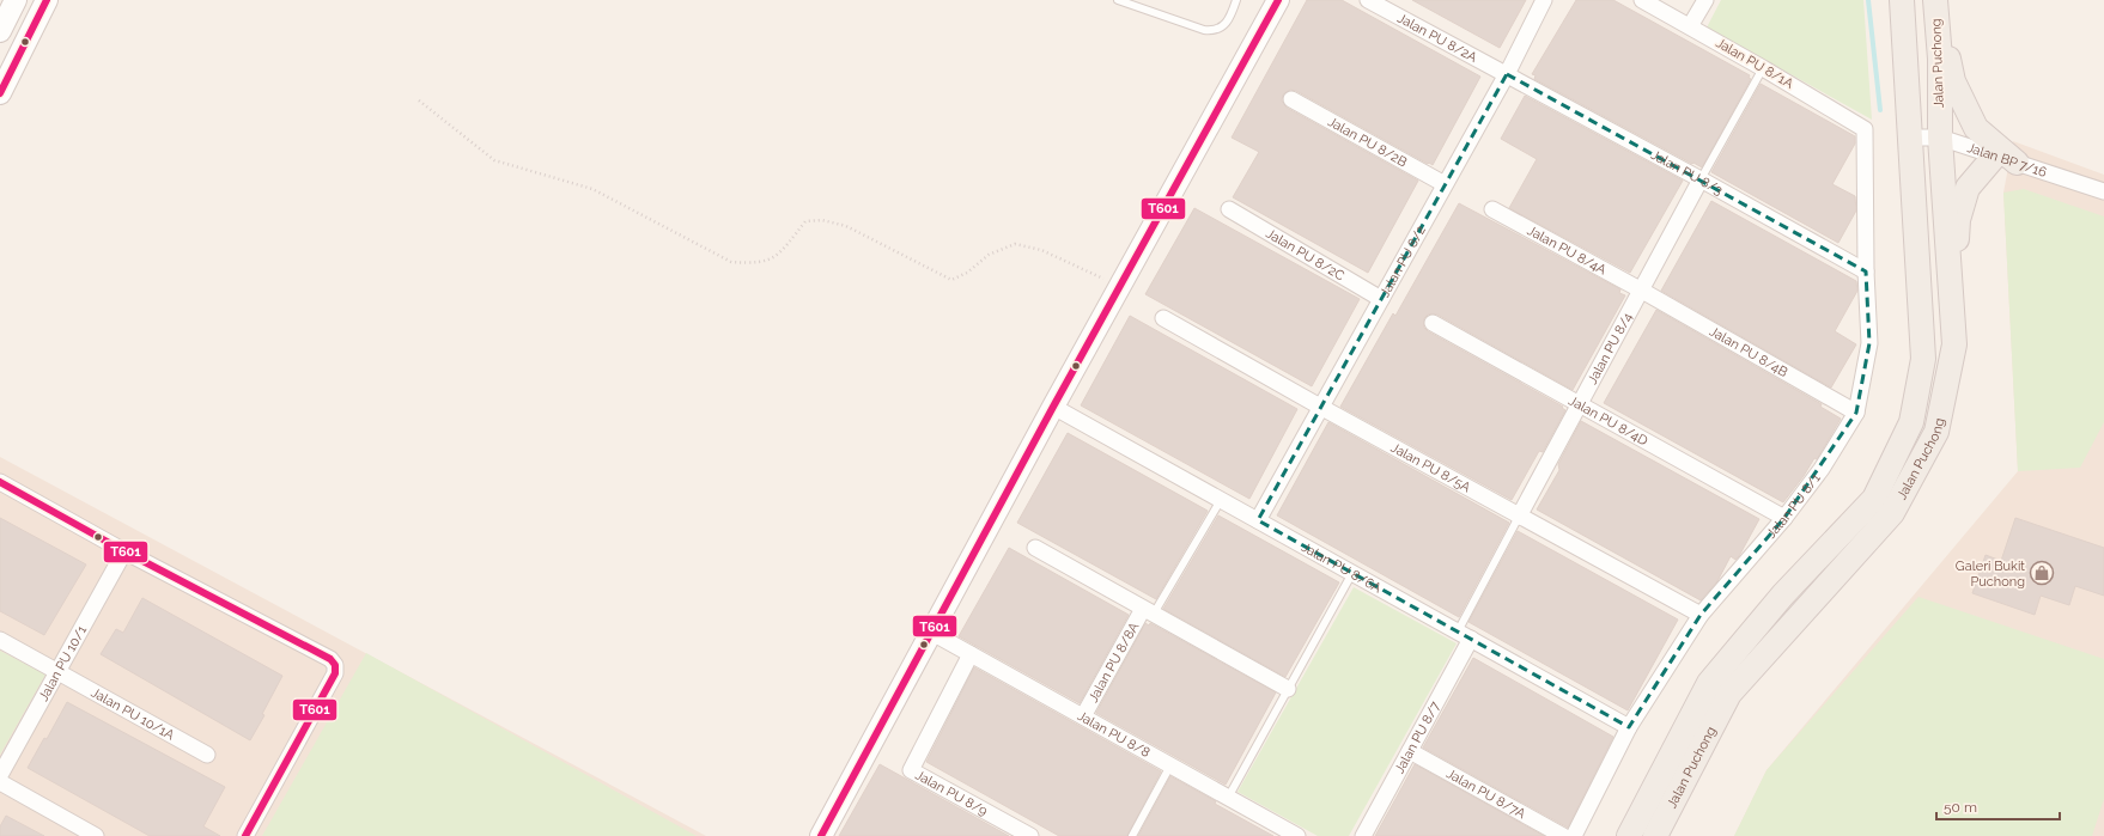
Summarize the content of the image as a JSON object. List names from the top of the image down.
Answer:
{
  "streets": {
    "main road": ["Jalan Puchong"],
    "street": [
      "Jalan PU 8/2A",
      "Jalan PU 8/1A",
      "Jalan PU 8/2B",
      "Jalan BP 7/16",
      "Jalan PU 8/3",
      "Jalan PU 8/4A",
      "Jalan PU 8/2C",
      "Jalan PU 8/2",
      "Jalan PU 8/4",
      "Jalan PU 8/4B",
      "Jalan PU 8/4D",
      "Jalan PU 8/5A",
      "Jalan PU 8/1",
      "Jalan PU 8/6A",
      "Jalan PU 10/1",
      "Jalan PU 8/8A",
      "Jalan PU 10/1A",
      "Jalan PU 8/8",
      "Jalan PU 8/7",
      "Jalan PU 8/9",
      "Jalan PU 8/7A"
    ]
  },
  "crossings": [
    ["Jalan PU 8/2A", "Jalan PU 8/3"],
    ["Jalan PU 8/2A", "Jalan PU 8/2"],
    ["Jalan PU 8/1A", "Jalan PU 8/1"],
    ["Jalan Puchong", "Jalan BP 7/16"],
    ["Jalan PU 8/2B", "Jalan PU 8/2"],
    ["Jalan PU 8/3", "Jalan PU 8/2"],
    ["Jalan PU 8/3", "Jalan PU 8/4"],
    ["Jalan PU 8/3", "Jalan PU 8/1"],
    ["Jalan PU 8/4A", "Jalan PU 8/4"],
    ["Jalan PU 8/4A", "Jalan PU 8/4B"],
    ["Jalan PU 8/2C", "Jalan PU 8/2"],
    ["Jalan PU 8/2", "Jalan PU 8/5A"],
    ["Jalan PU 8/2", "Jalan PU 8/6A"],
    ["Jalan PU 8/4", "Jalan PU 8/4B"],
    ["Jalan PU 8/4", "Jalan PU 8/4D"],
    ["Jalan PU 8/4", "Jalan PU 8/5A"],
    ["Jalan PU 8/4B", "Jalan PU 8/1"],
    ["Jalan PU 8/4D", "Jalan PU 8/1"],
    ["Jalan PU 8/5A", "Jalan PU 8/1"],
    ["Jalan PU 8/1", "Jalan PU 8/6A"],
    ["Jalan PU 8/6A", "Jalan PU 8/7"],
    ["Jalan PU 10/1", "Jalan PU 10/1A"],
    ["Jalan PU 8/8A", "Jalan PU 8/8"],
    ["Jalan PU 8/8", "Jalan PU 8/9"],
    ["Jalan PU 8/7", "Jalan PU 8/7A"]
  ],
  "places": {
    "shop": ["Galeri Bukit Puchong"]
  },
  "lines": ["transit line T601"],
  "scale_bar": "50 m"
}
